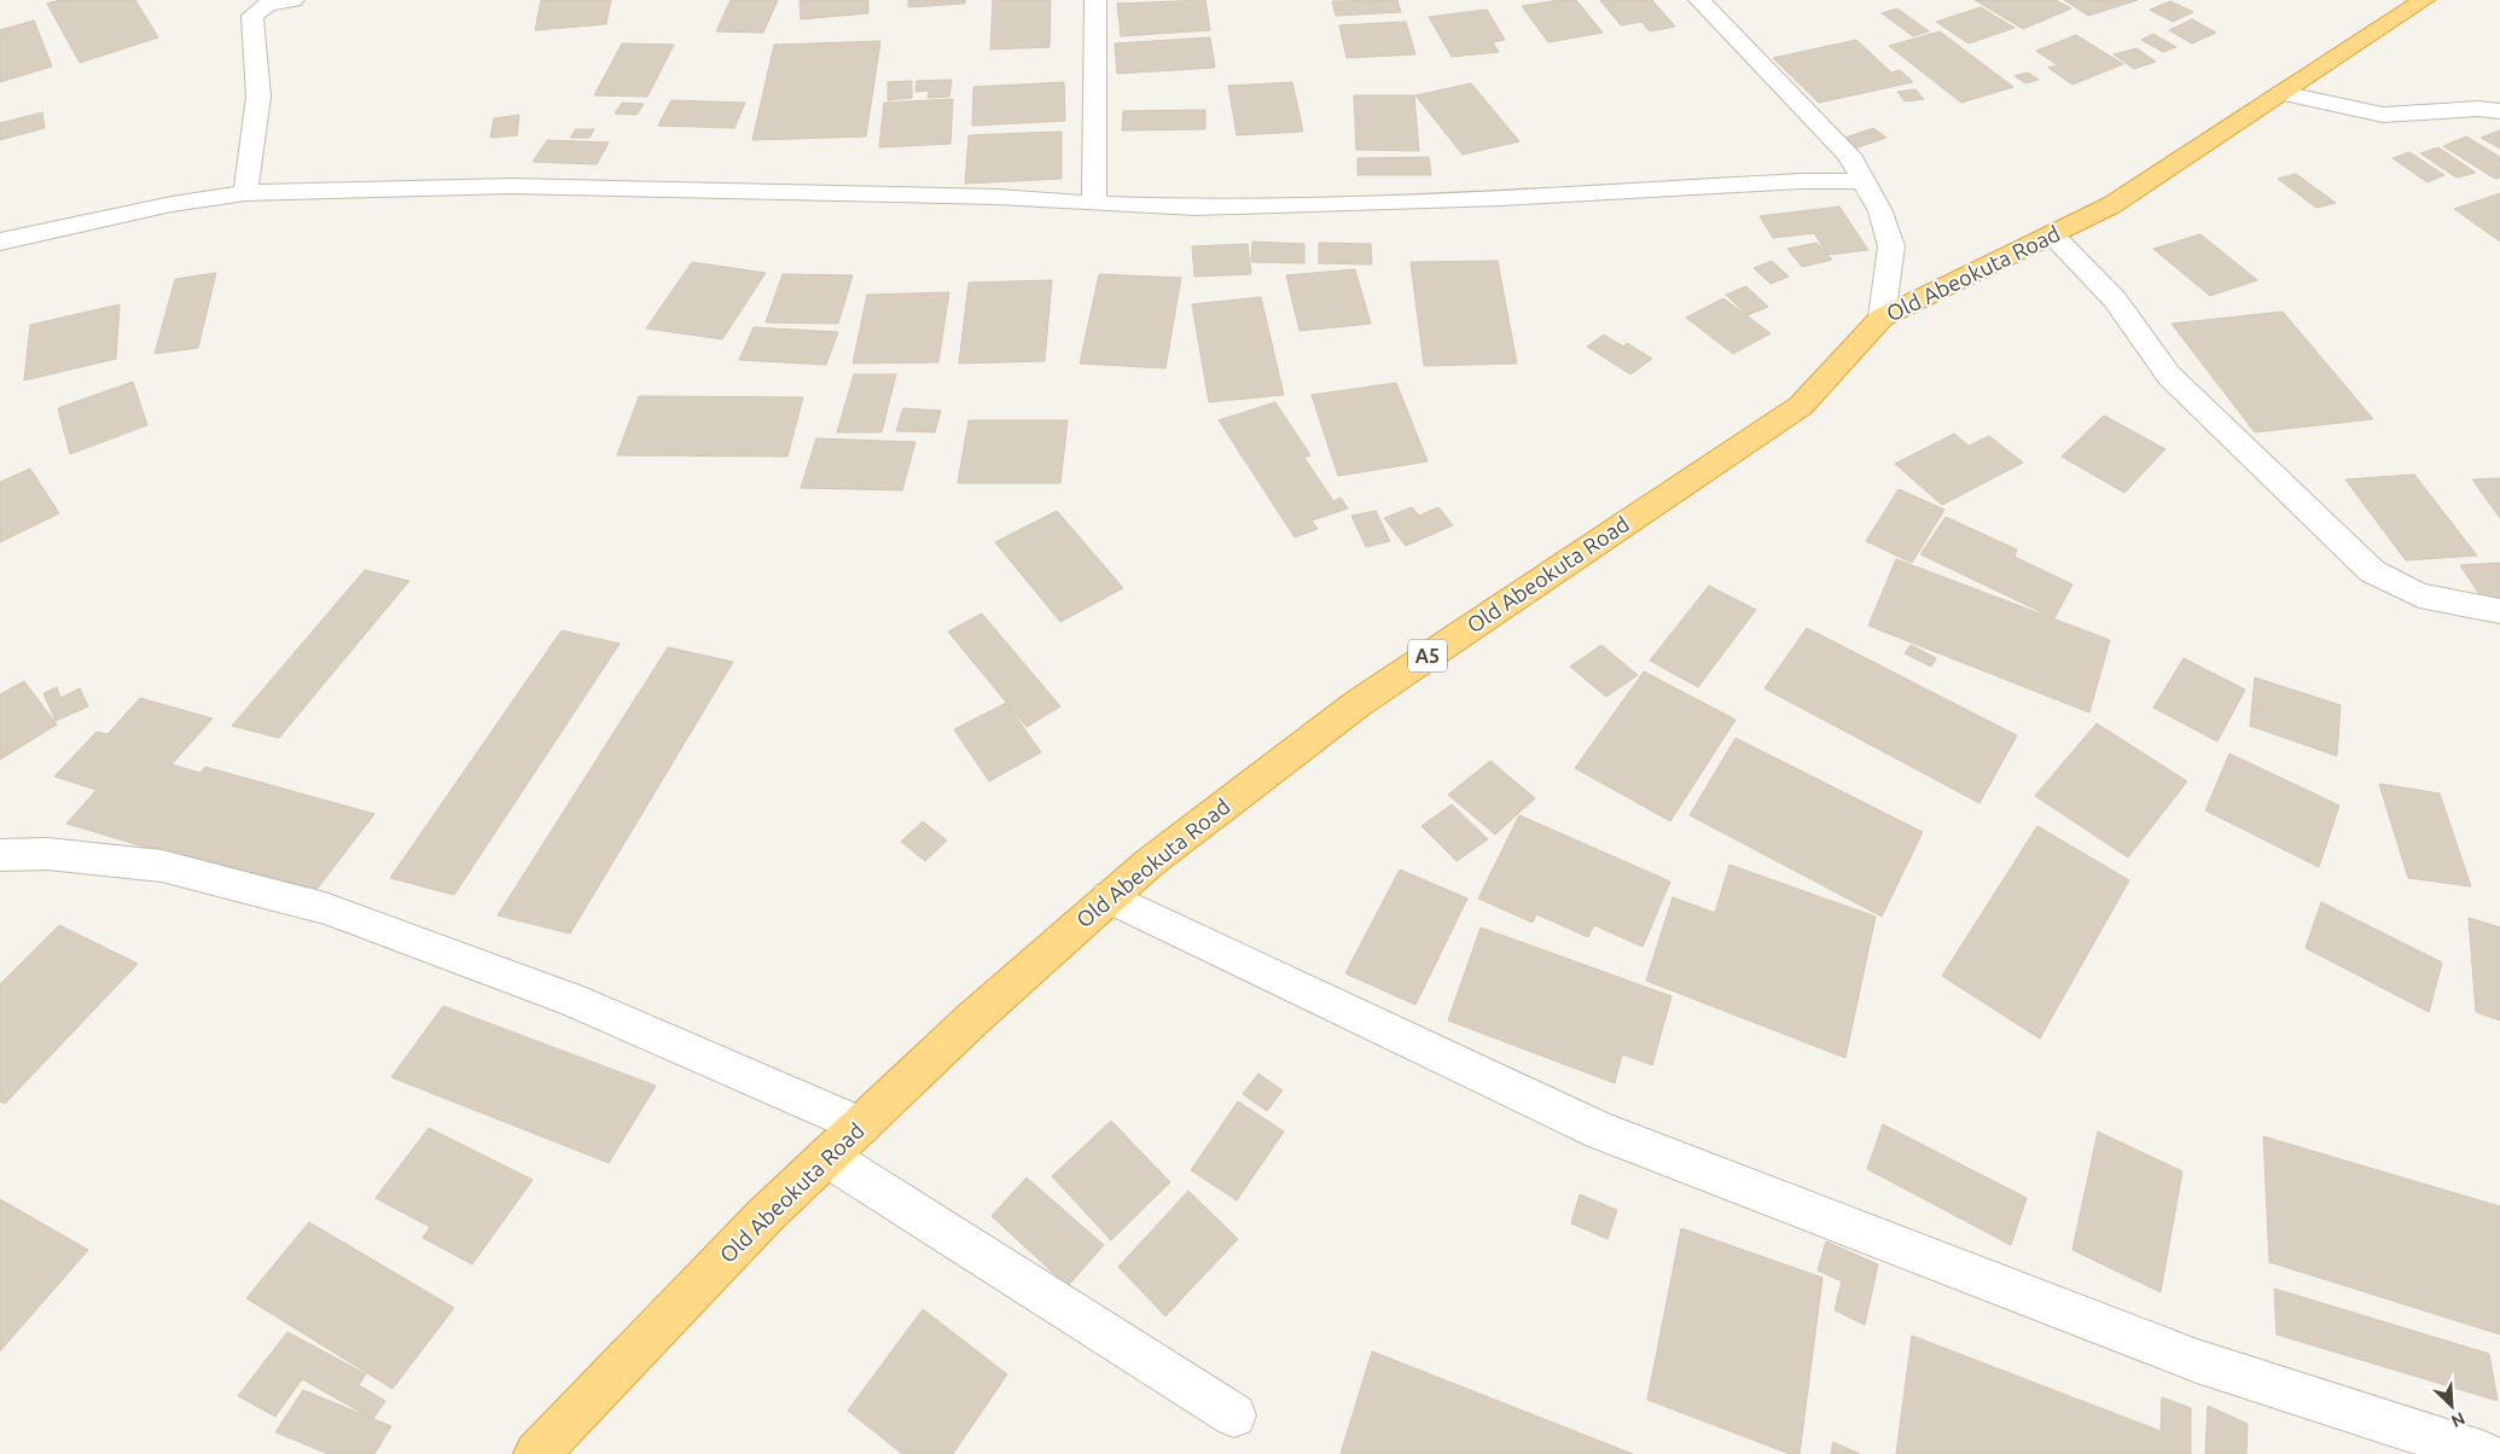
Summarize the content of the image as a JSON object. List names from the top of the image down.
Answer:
{
  "streets": {
    "highway": ["Old Abeokuta Road", "A5"]
  },
  "north": "bottom right"
}
